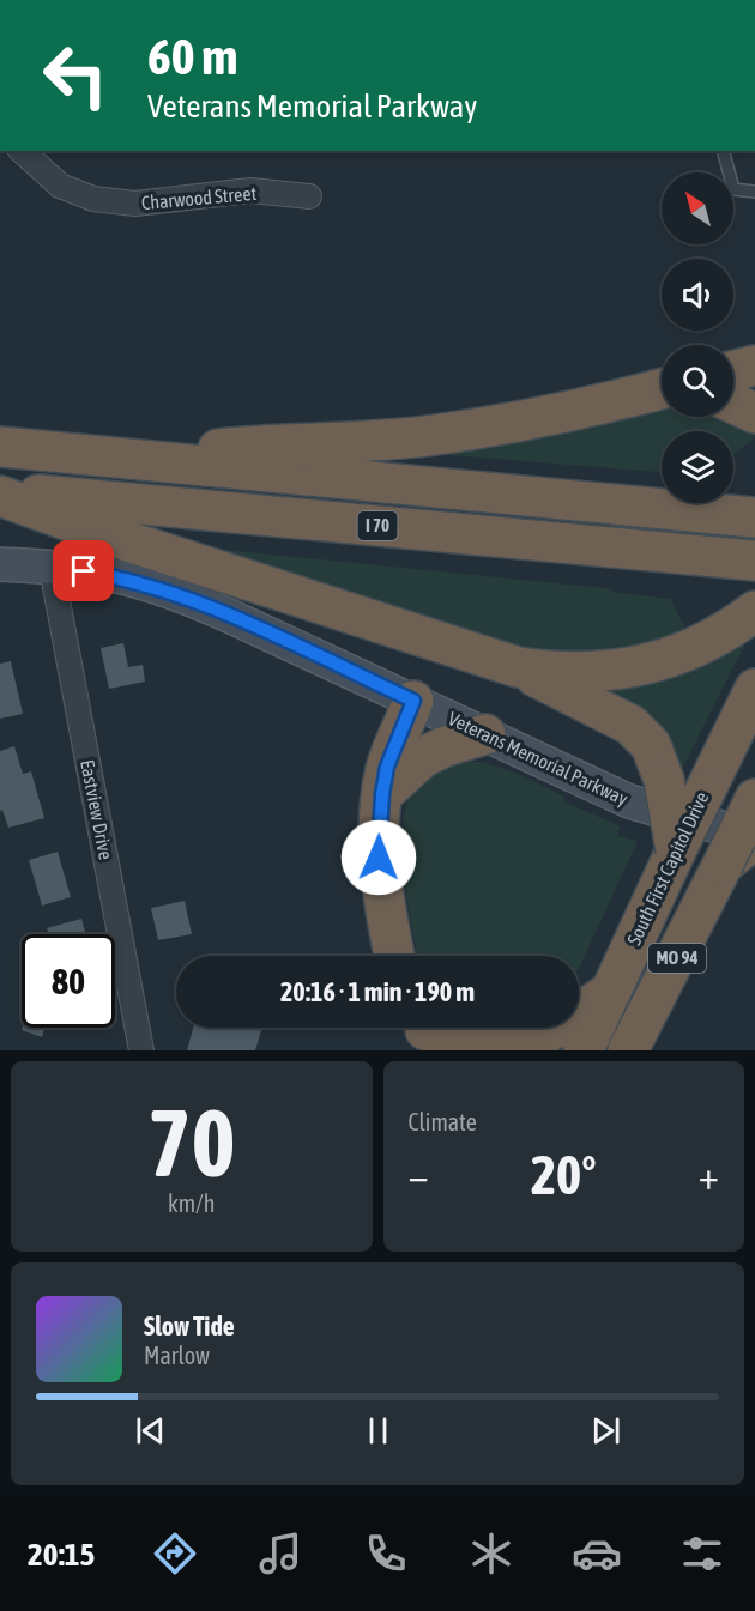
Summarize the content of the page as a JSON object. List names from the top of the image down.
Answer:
{
  "streets": {
    "highway": ["I 70", "South First Capitol Drive", "MO 94"],
    "street": ["Charwood Street", "Veterans Memorial Parkway", "Eastview Drive"]
  },
  "crossings": [
    ["Veterans Memorial Parkway", "Eastview Drive"],
    ["Veterans Memorial Parkway", "MO 94"]
  ],
  "north": "top left",
  "page": {
    "turn": ["60 m", "Veterans Memorial Parkway"],
    "limit": "80",
    "trip": "20:16 · 1 min · 190 m",
    "tile": [
      ["70", "km/h"],
      "Climate"
    ],
    "heat": ["−", "20°", "+"],
    "song": ["Slow Tide", "Marlow"],
    "tabs": "20:15"
  }
}
